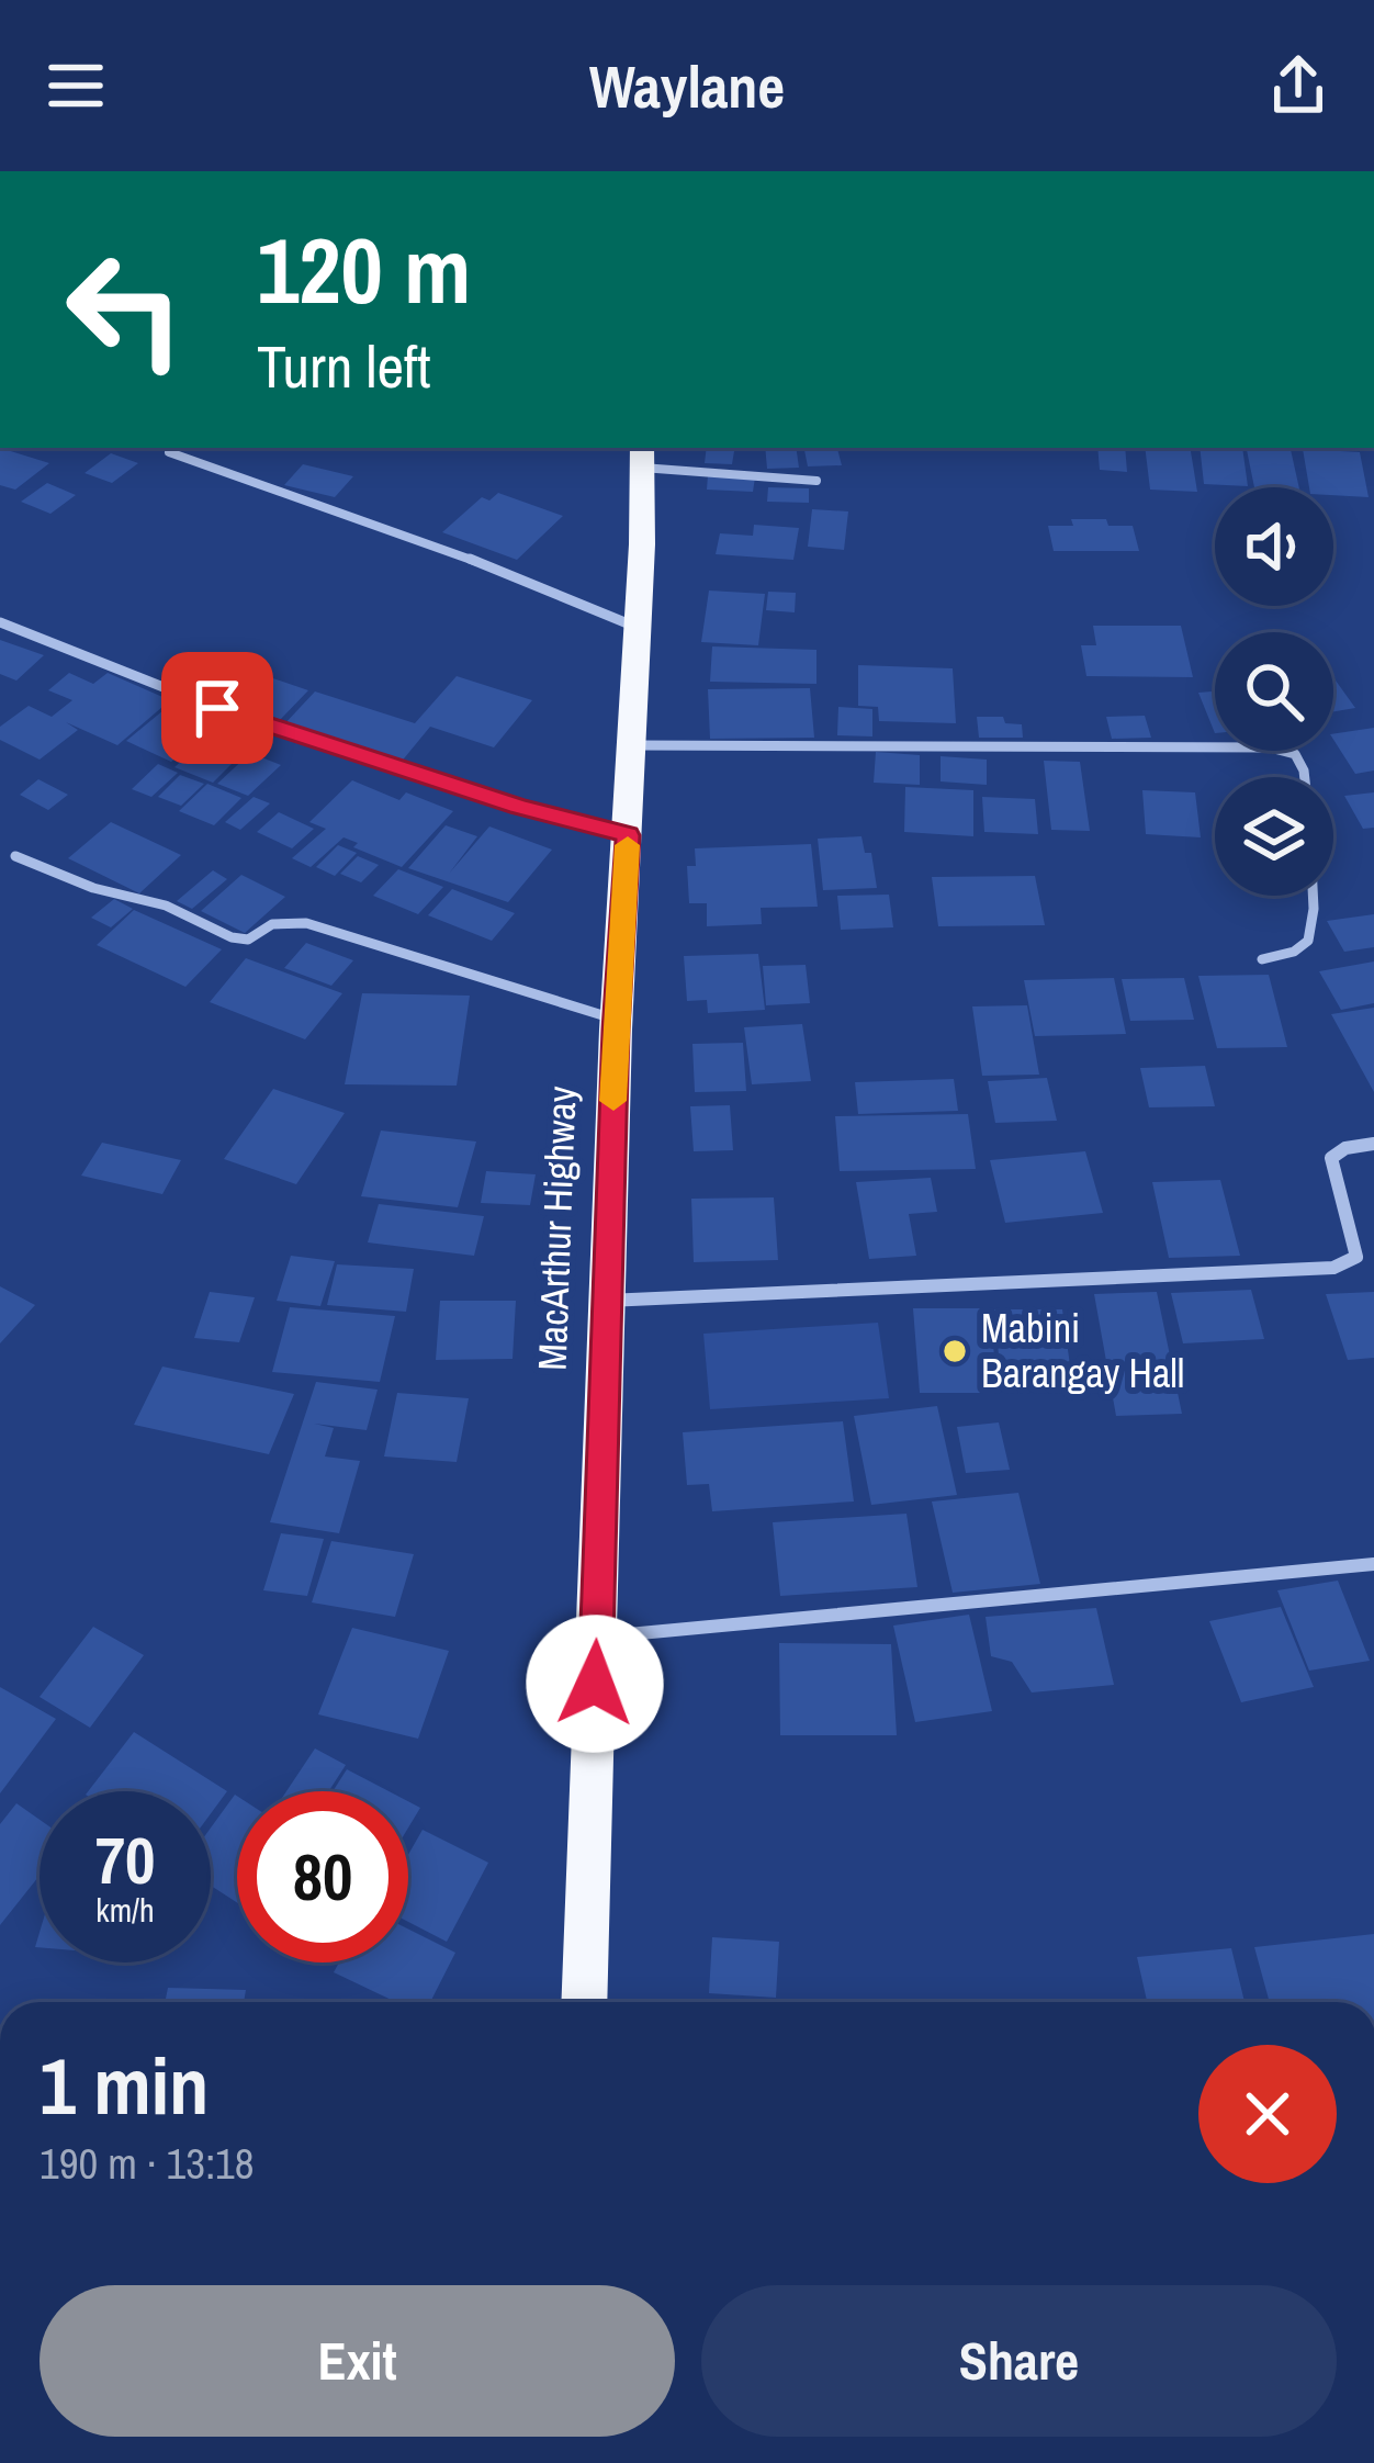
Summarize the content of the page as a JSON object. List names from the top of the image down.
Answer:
{
  "streets": {
    "highway": ["MacArthur Highway"]
  },
  "places": ["Mabini Barangay Hall"],
  "page": {
    "header": "Waylane",
    "turn": ["120 m", "Turn left"],
    "speed": "70 km/h",
    "limit": "80",
    "heading": ["1 min", "190 m · 13:18"],
    "buttons": ["Exit", "Share"]
  }
}
